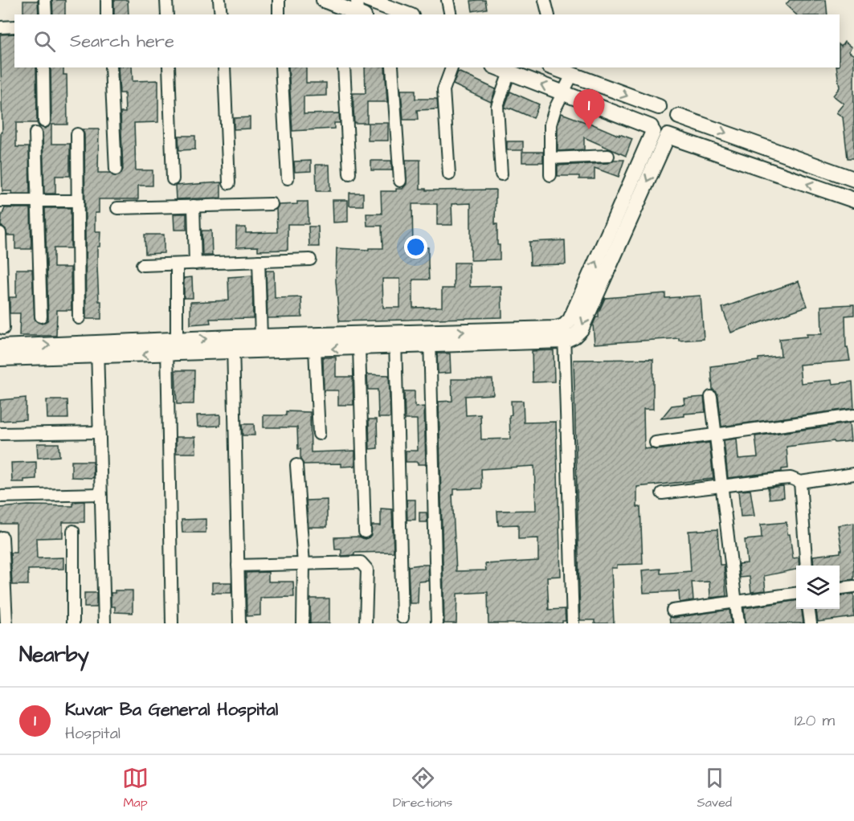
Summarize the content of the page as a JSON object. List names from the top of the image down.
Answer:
{
  "page": {
    "search": "Search here",
    "pins": "1",
    "heading": "Nearby",
    "list": [
      {
        "mark": "1",
        "name": "Kuvar Ba General Hospital",
        "note": "Hospital",
        "value": "120 m"
      }
    ],
    "nav": ["Map", "Directions", "Saved"]
  }
}
